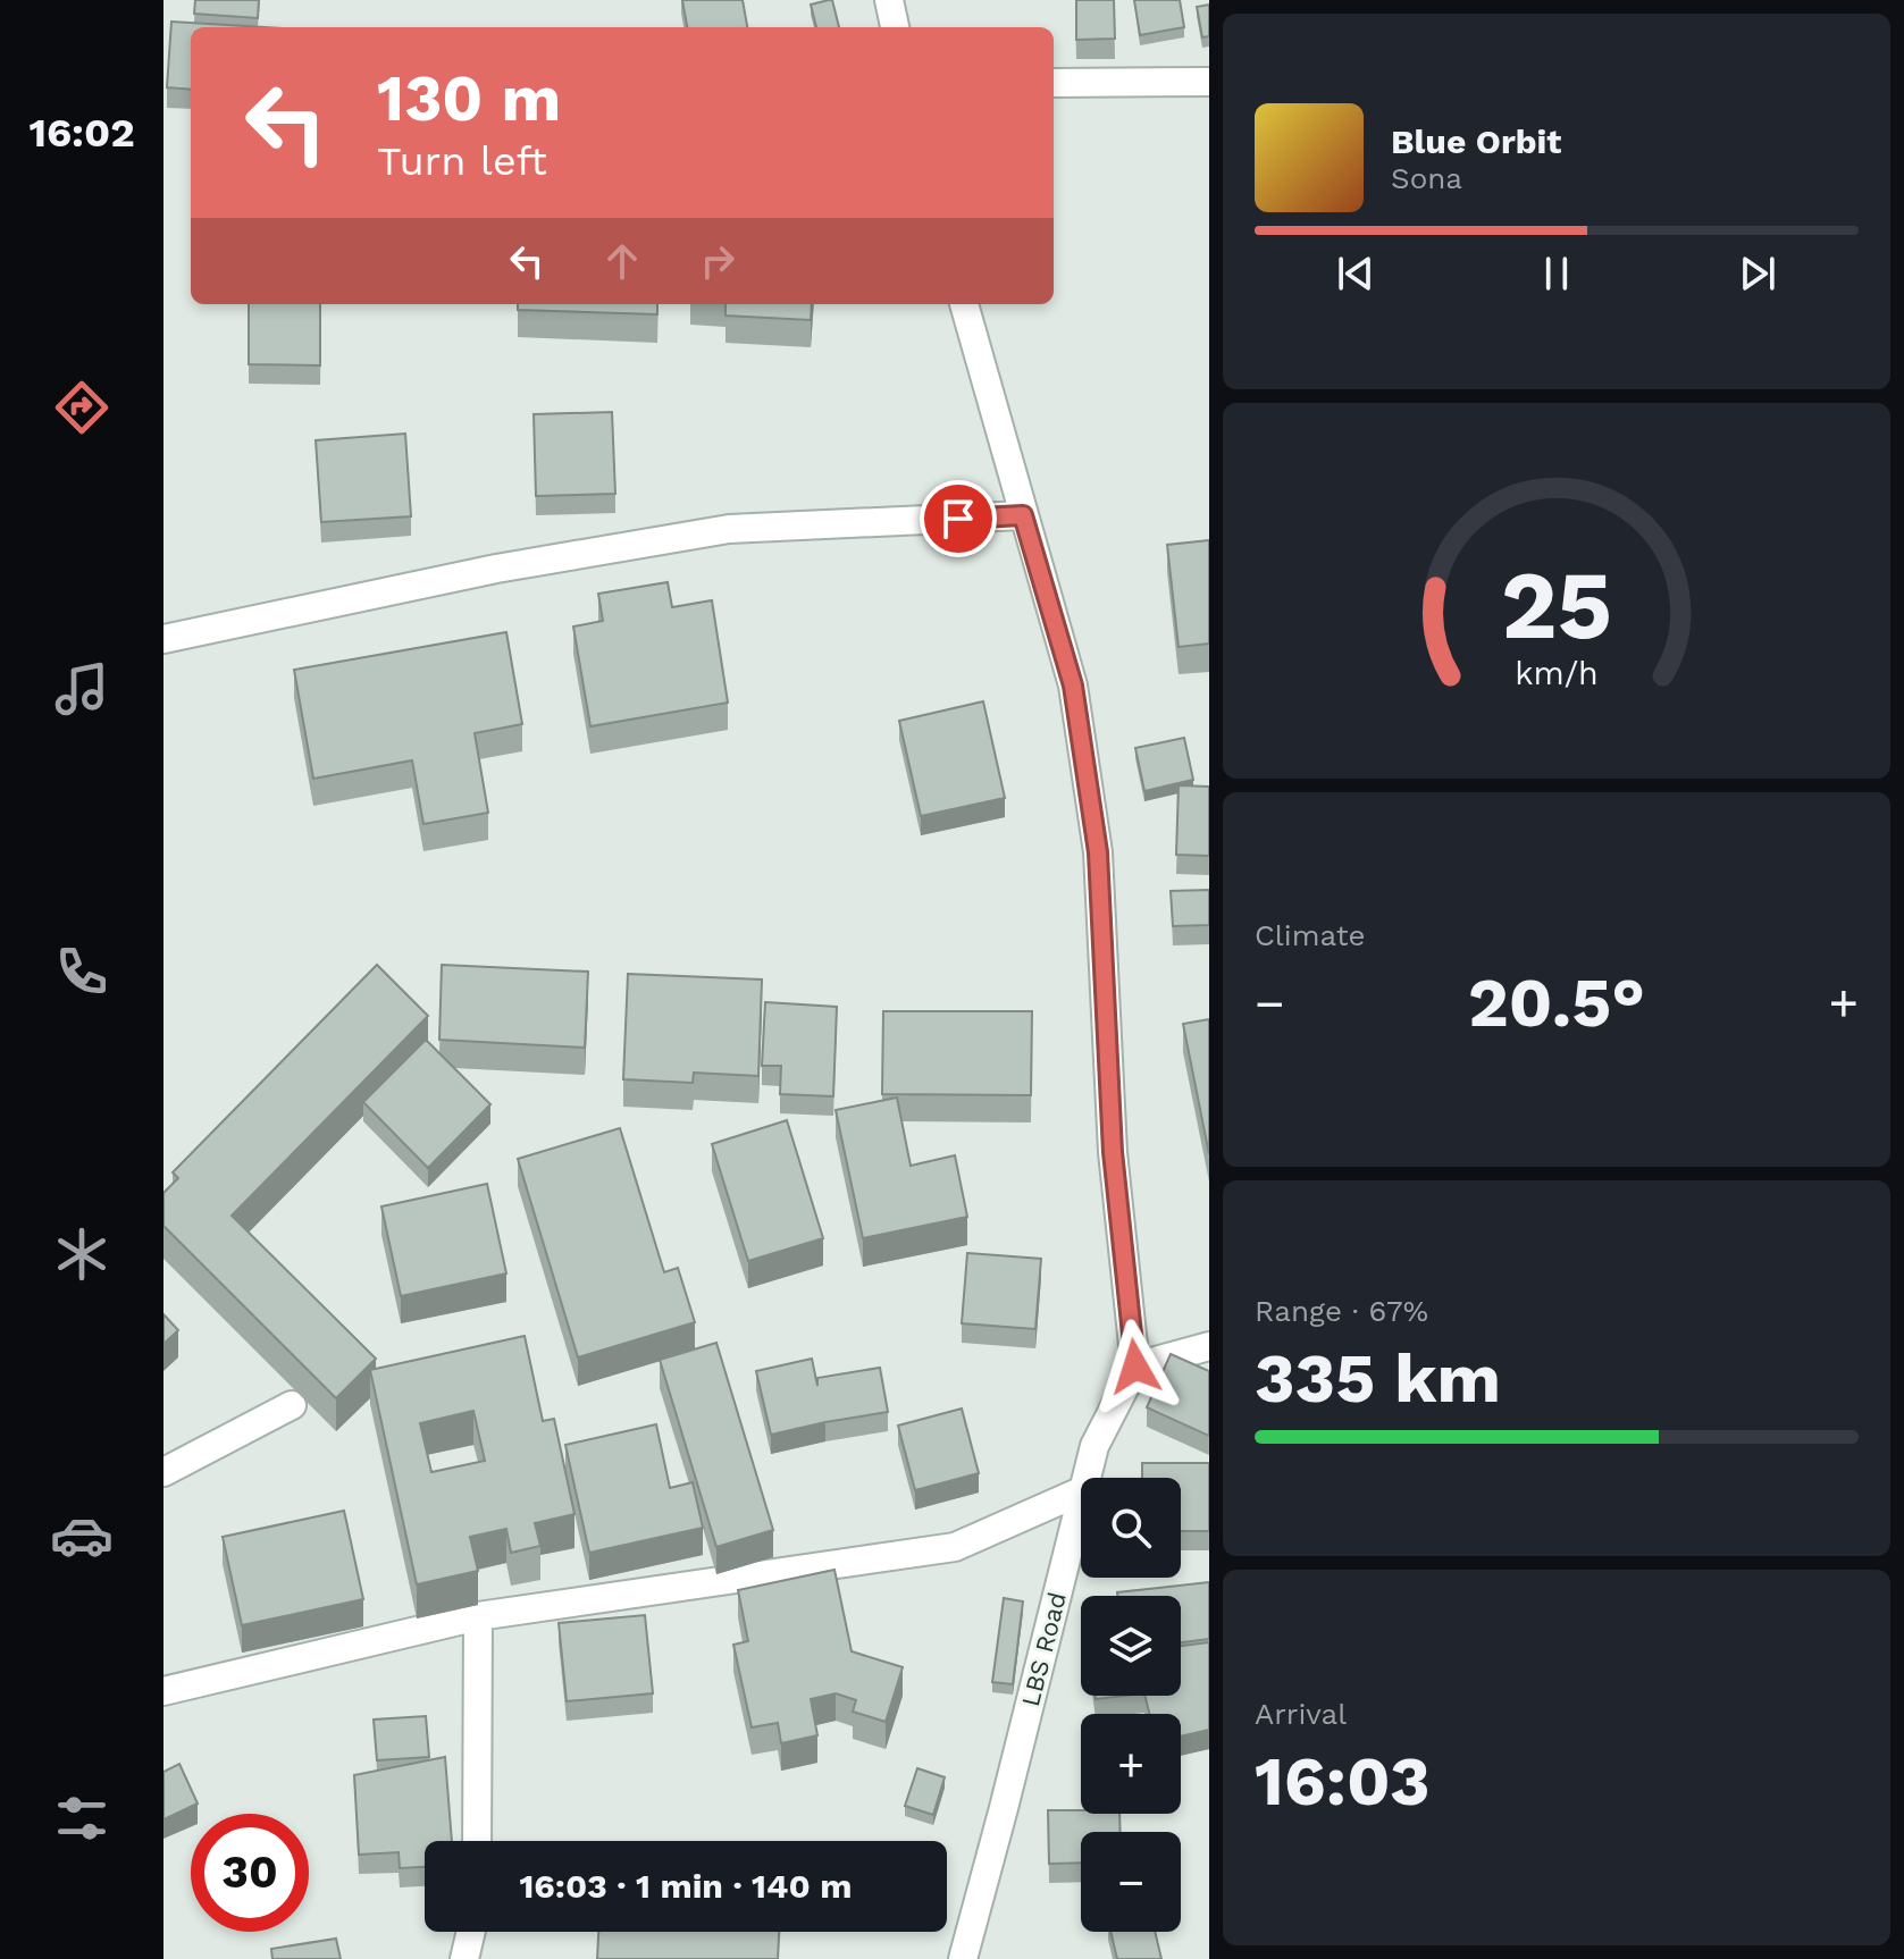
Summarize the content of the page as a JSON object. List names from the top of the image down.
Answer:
{
  "streets": {
    "street": ["LBS Road"]
  },
  "page": {
    "tabs": "16:02",
    "turn": ["130 m", "Turn left"],
    "song": ["Blue Orbit", "Sona"],
    "tile": [
      "Climate",
      ["Range · 67%", "335 km"],
      ["Arrival", "16:03"]
    ],
    "heat": ["−", "20.5°", "+"],
    "map_buttons": ["+", "−"],
    "limit": "30",
    "trip": "16:03 · 1 min · 140 m",
    "gauge": ["25", "km/h"]
  }
}
